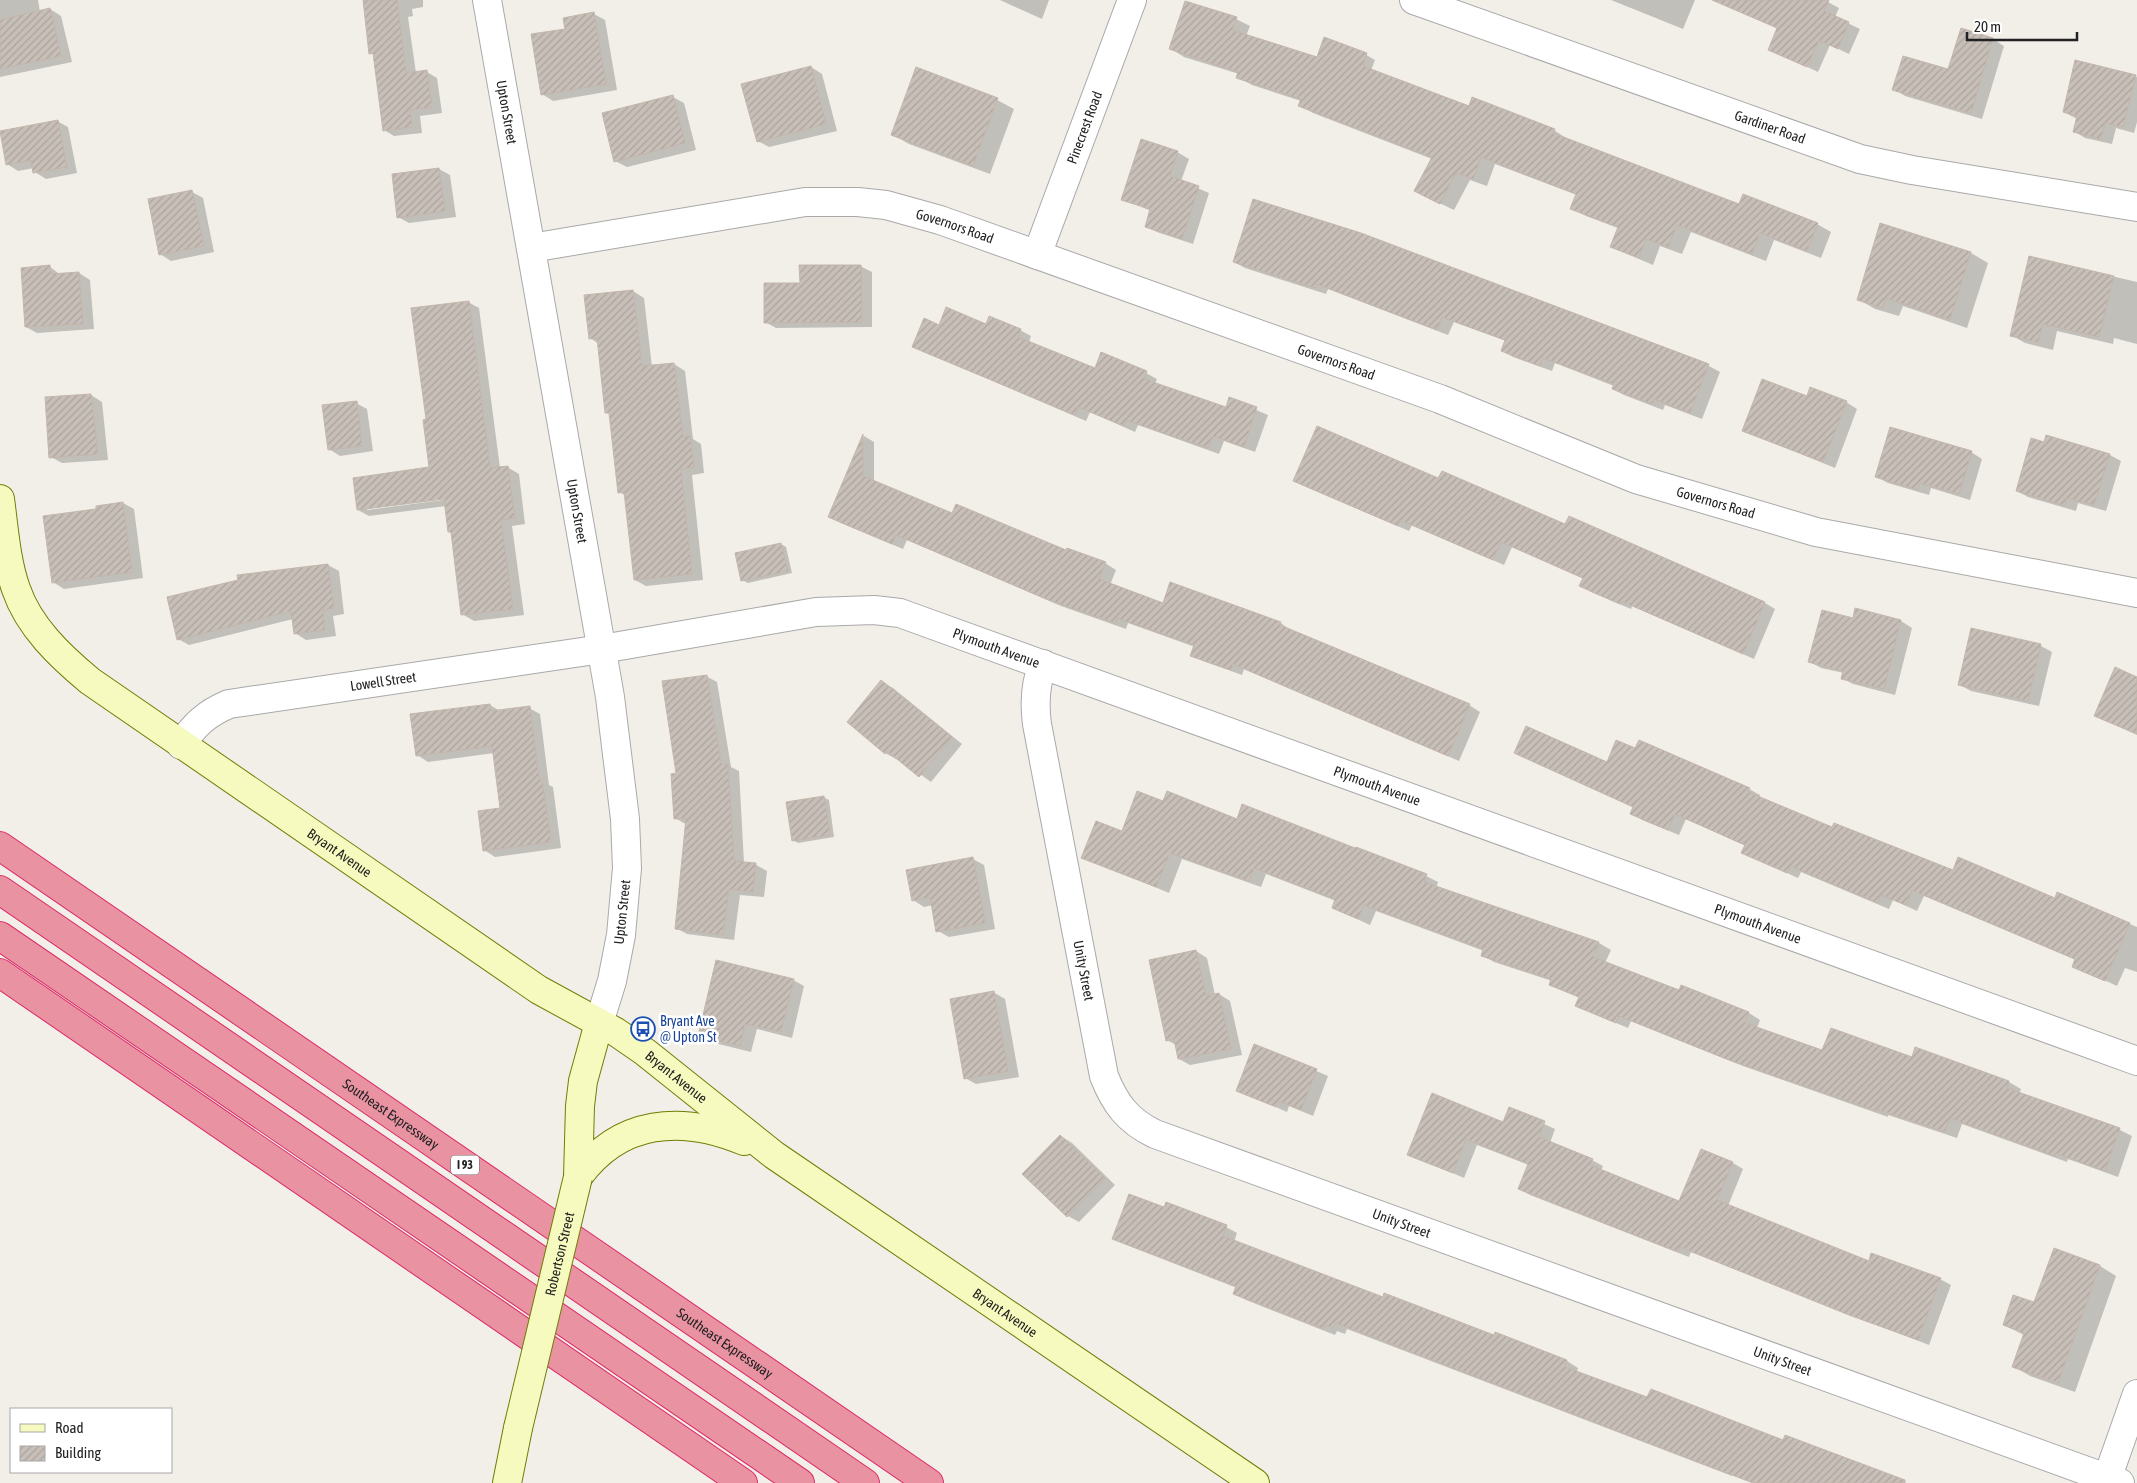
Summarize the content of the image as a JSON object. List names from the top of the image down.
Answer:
{
  "streets": {
    "highway": ["Southeast Expressway", "I 93"],
    "main road": ["Bryant Avenue", "Robertson Street"],
    "street": [
      "Upton Street",
      "Pinecrest Road",
      "Gardiner Road",
      "Governors Road",
      "Plymouth Avenue",
      "Lowell Street",
      "Unity Street"
    ]
  },
  "crossings": [
    ["Upton Street", "Governors Road"],
    ["Upton Street", "Plymouth Avenue"],
    ["Upton Street", "Lowell Street"],
    ["Upton Street", "Bryant Avenue"],
    ["Upton Street", "Robertson Street"],
    ["Pinecrest Road", "Governors Road"],
    ["Plymouth Avenue", "Lowell Street"],
    ["Plymouth Avenue", "Unity Street"],
    ["Lowell Street", "Bryant Avenue"],
    ["Bryant Avenue", "Robertson Street"]
  ],
  "places": {
    "bus stop": ["Bryant Ave @ Upton St"]
  },
  "legend": ["Road", "Building"],
  "scale_bar": "20 m"
}
